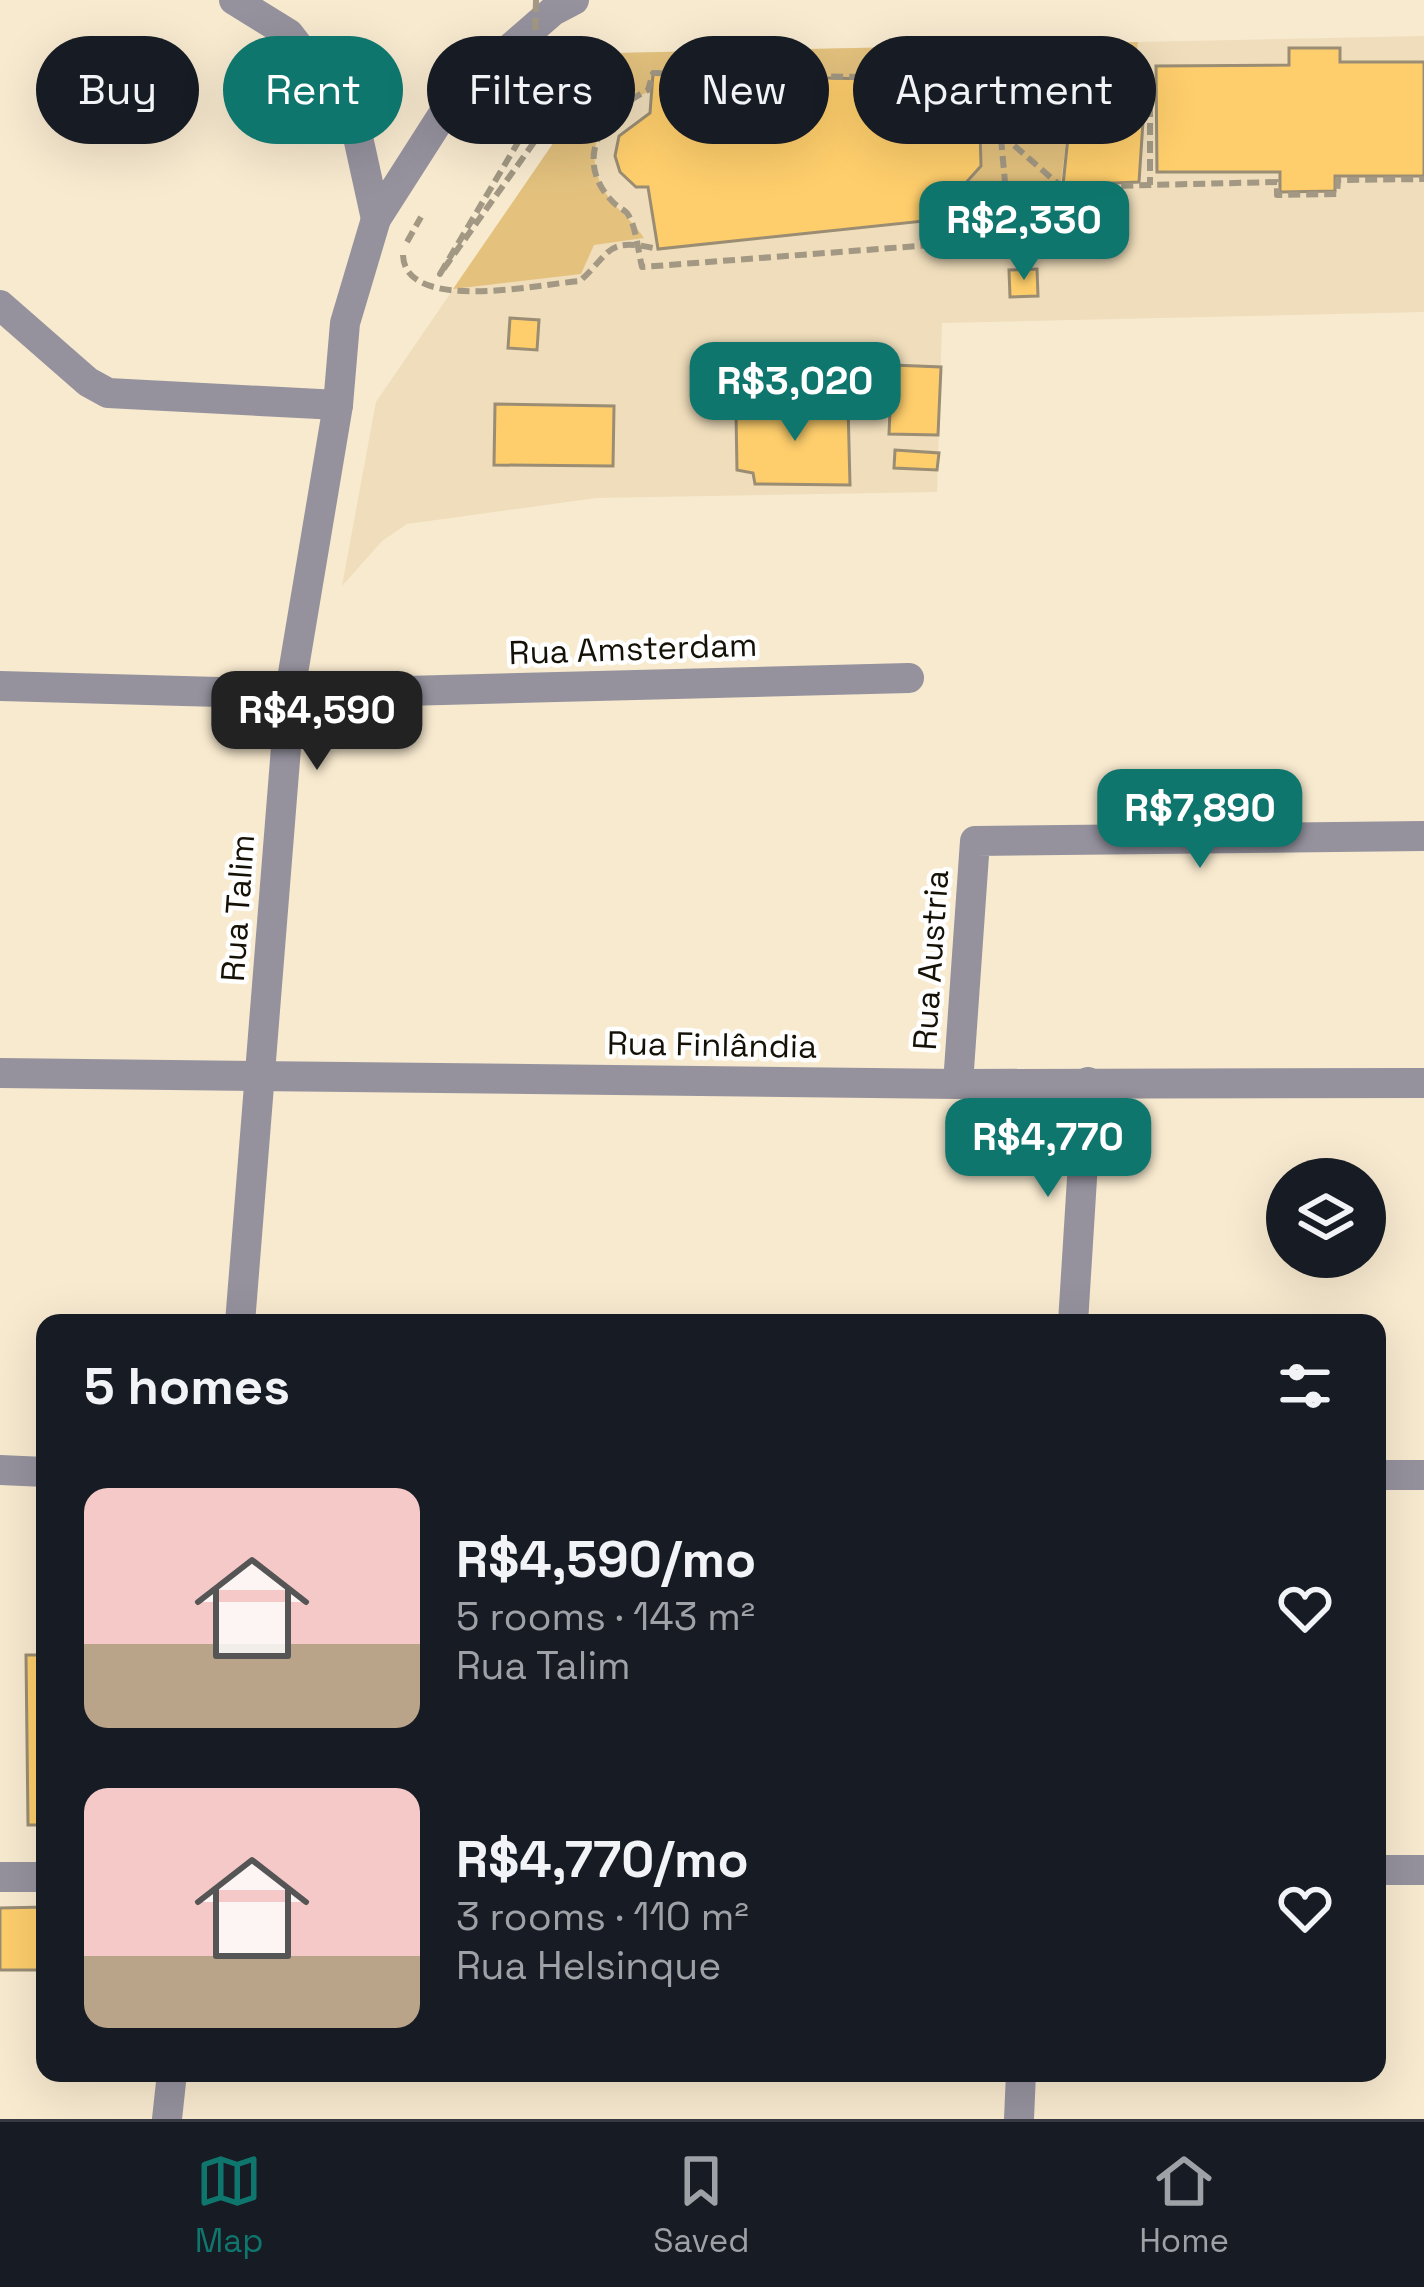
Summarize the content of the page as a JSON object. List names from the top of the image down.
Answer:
{
  "streets": {
    "street": [
      "Rua Amsterdam",
      "Rua Talim",
      "Rua Austria",
      "Rua Finlândia"
    ]
  },
  "crossings": [
    ["Rua Amsterdam", "Rua Talim"],
    ["Rua Talim", "Rua Finlândia"],
    ["Rua Austria", "Rua Finlândia"]
  ],
  "page": {
    "chip": [
      "Buy",
      "Rent",
      "Filters",
      "New",
      "Apartment"
    ],
    "price": [
      "R$2,330",
      "R$3,020",
      "R$4,590",
      "R$7,890",
      "R$4,770"
    ],
    "heading": "5 homes",
    "list": [
      {
        "name": "R$4,590/mo",
        "note": "5 rooms · 143 m² · Rua Talim"
      },
      {
        "name": "R$4,770/mo",
        "note": "3 rooms · 110 m² · Rua Helsinque"
      }
    ],
    "tabs": ["Map", "Saved", "Home"]
  }
}
